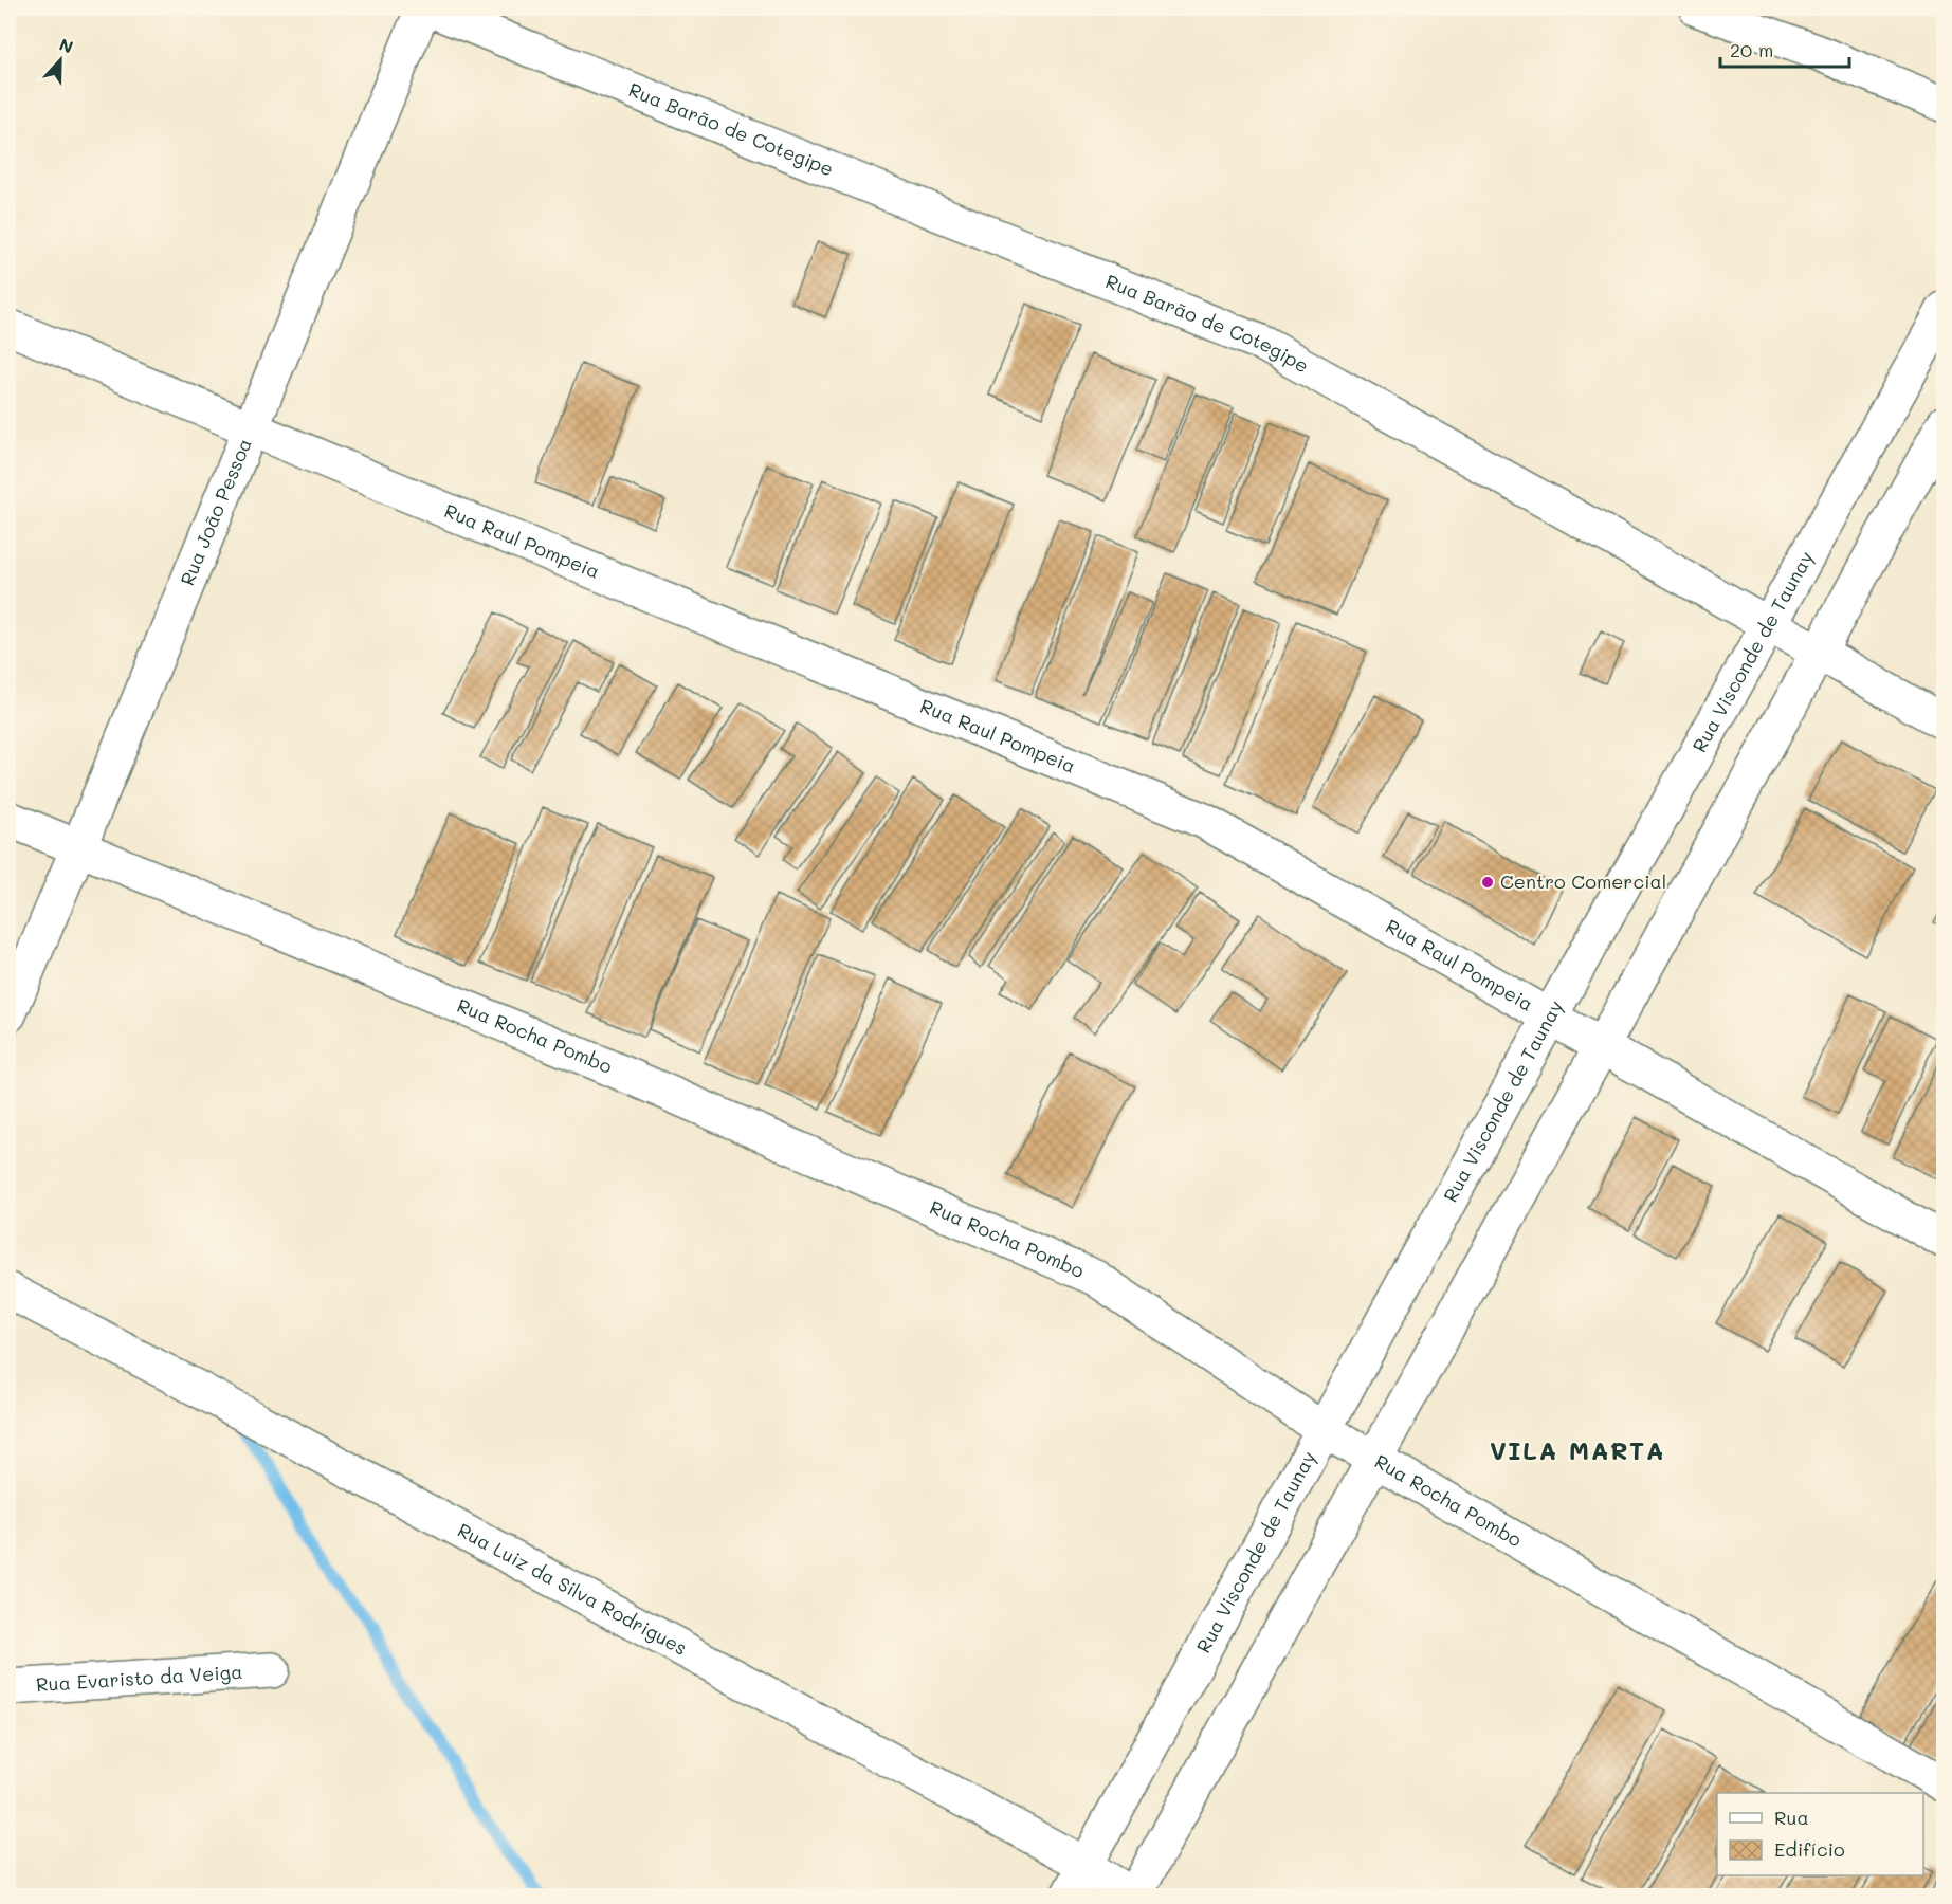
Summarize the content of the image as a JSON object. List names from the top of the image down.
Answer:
{
  "streets": {
    "street": [
      "Rua Barão de Cotegipe",
      "Rua João Pessoa",
      "Rua Raul Pompeia",
      "Rua Visconde de Taunay",
      "Rua Rocha Pombo",
      "Rua Luiz da Silva Rodrigues",
      "Rua Evaristo da Veiga"
    ]
  },
  "crossings": [
    ["Rua Barão de Cotegipe", "Rua Visconde de Taunay"],
    ["Rua João Pessoa", "Rua Raul Pompeia"],
    ["Rua João Pessoa", "Rua Rocha Pombo"],
    ["Rua Raul Pompeia", "Rua Visconde de Taunay"],
    ["Rua Visconde de Taunay", "Rua Rocha Pombo"],
    ["Rua Visconde de Taunay", "Rua Luiz da Silva Rodrigues"]
  ],
  "districts": ["VILA MARTA"],
  "places": ["Centro Comercial"],
  "legend": ["Rua", "Edifício"],
  "scale_bar": "20 m",
  "north": "top"
}
